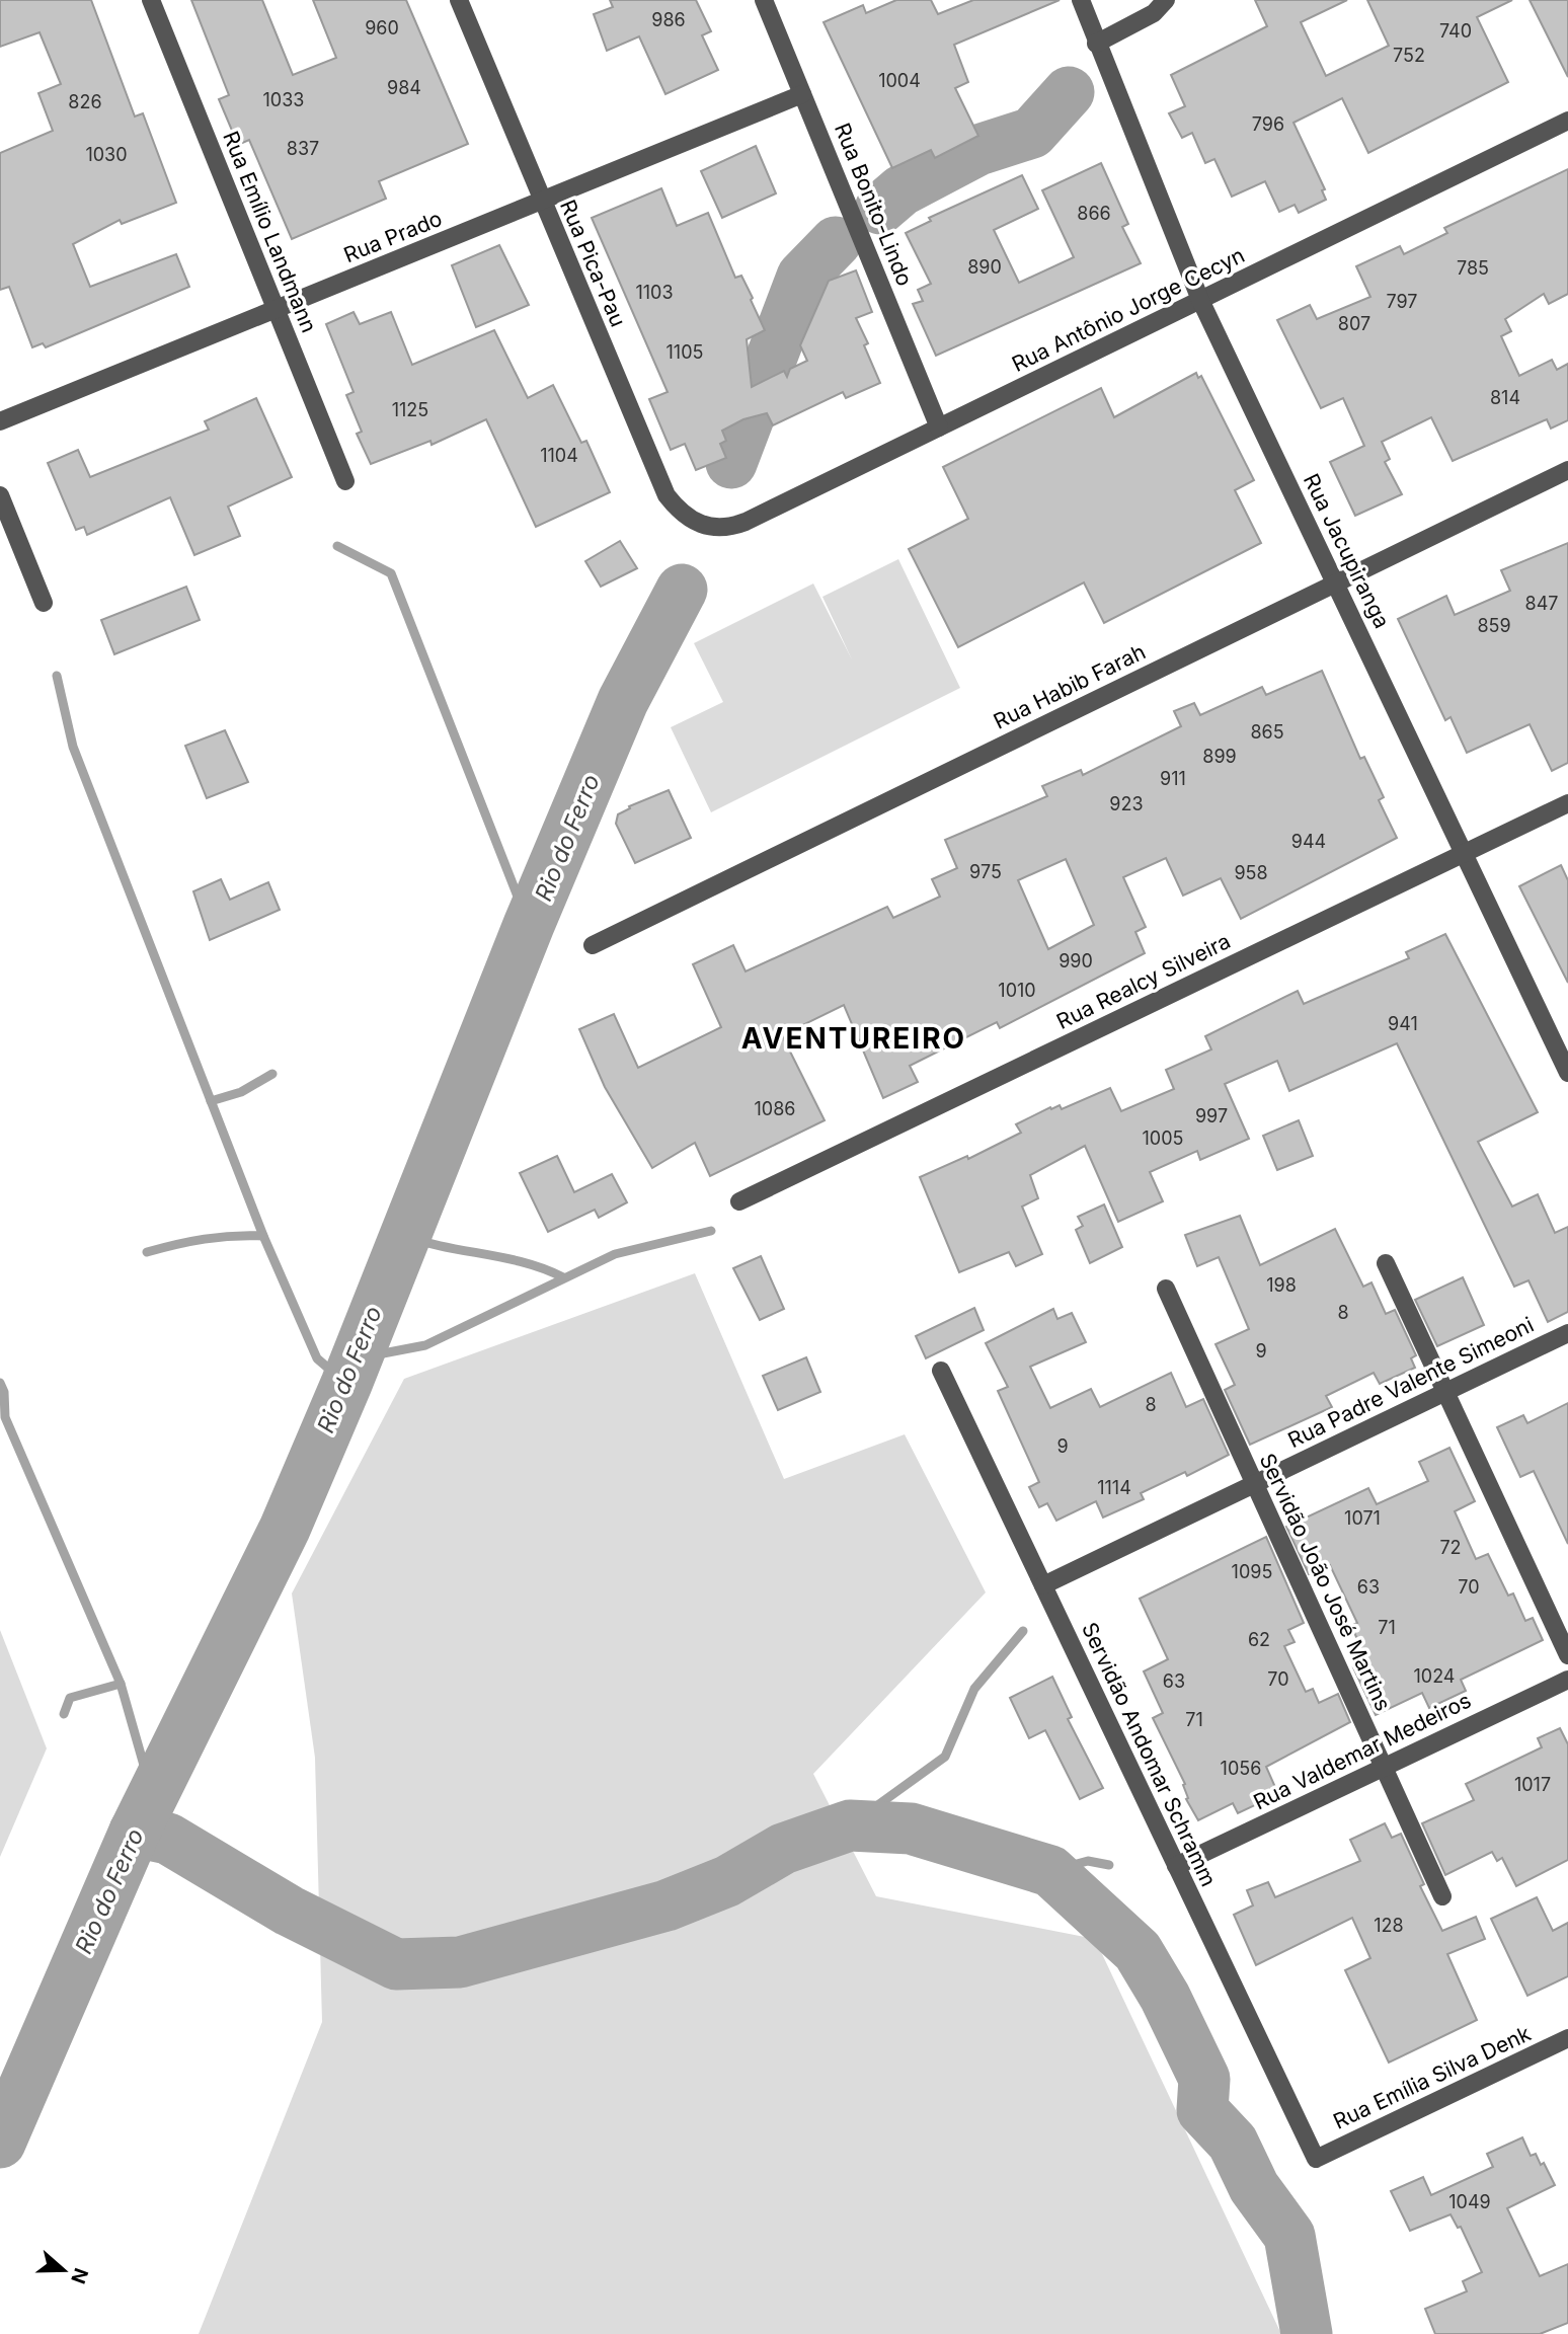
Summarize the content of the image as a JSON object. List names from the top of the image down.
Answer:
{
  "streets": {
    "street": [
      "Rua Bonito-Lindo",
      "Rua Emílio Landmann",
      "Rua Prado",
      "Rua Pica-Pau",
      "Rua Antônio Jorge Cecyn",
      "Rua Jacupiranga",
      "Rua Habib Farah",
      "Rua Realcy Silveira",
      "Rua Padre Valente Simeoni",
      "Servidão João José Martins",
      "Rua Valdemar Medeiros",
      "Servidão Andomar Schramm",
      "Rua Emília Silva Denk"
    ]
  },
  "crossings": [
    ["Rua Bonito-Lindo", "Rua Prado"],
    ["Rua Bonito-Lindo", "Rua Antônio Jorge Cecyn"],
    ["Rua Emílio Landmann", "Rua Prado"],
    ["Rua Prado", "Rua Pica-Pau"],
    ["Rua Pica-Pau", "Rua Antônio Jorge Cecyn"],
    ["Rua Antônio Jorge Cecyn", "Rua Jacupiranga"],
    ["Rua Jacupiranga", "Rua Habib Farah"],
    ["Rua Jacupiranga", "Rua Realcy Silveira"],
    ["Rua Padre Valente Simeoni", "Servidão João José Martins"],
    ["Rua Padre Valente Simeoni", "Servidão Andomar Schramm"],
    ["Servidão João José Martins", "Rua Valdemar Medeiros"],
    ["Rua Valdemar Medeiros", "Servidão Andomar Schramm"],
    ["Servidão Andomar Schramm", "Rua Emília Silva Denk"]
  ],
  "districts": ["AVENTUREIRO"],
  "water": ["Rio do Ferro"],
  "house_numbers": [
    "986",
    "960",
    "740",
    "752",
    "1004",
    "984",
    "1033",
    "826",
    "796",
    "837",
    "1030",
    "866",
    "890",
    "785",
    "1103",
    "797",
    "807",
    "1105",
    "814",
    "1125",
    "1104",
    "847",
    "859",
    "865",
    "899",
    "911",
    "923",
    "944",
    "975",
    "958",
    "990",
    "1010",
    "941",
    "1086",
    "997",
    "1005",
    "198",
    "8",
    "9",
    "8",
    "9",
    "1114",
    "1071",
    "72",
    "1095",
    "63",
    "70",
    "71",
    "62",
    "1024",
    "70",
    "63",
    "71",
    "1056",
    "1017",
    "128",
    "1049"
  ],
  "north": "right"
}
